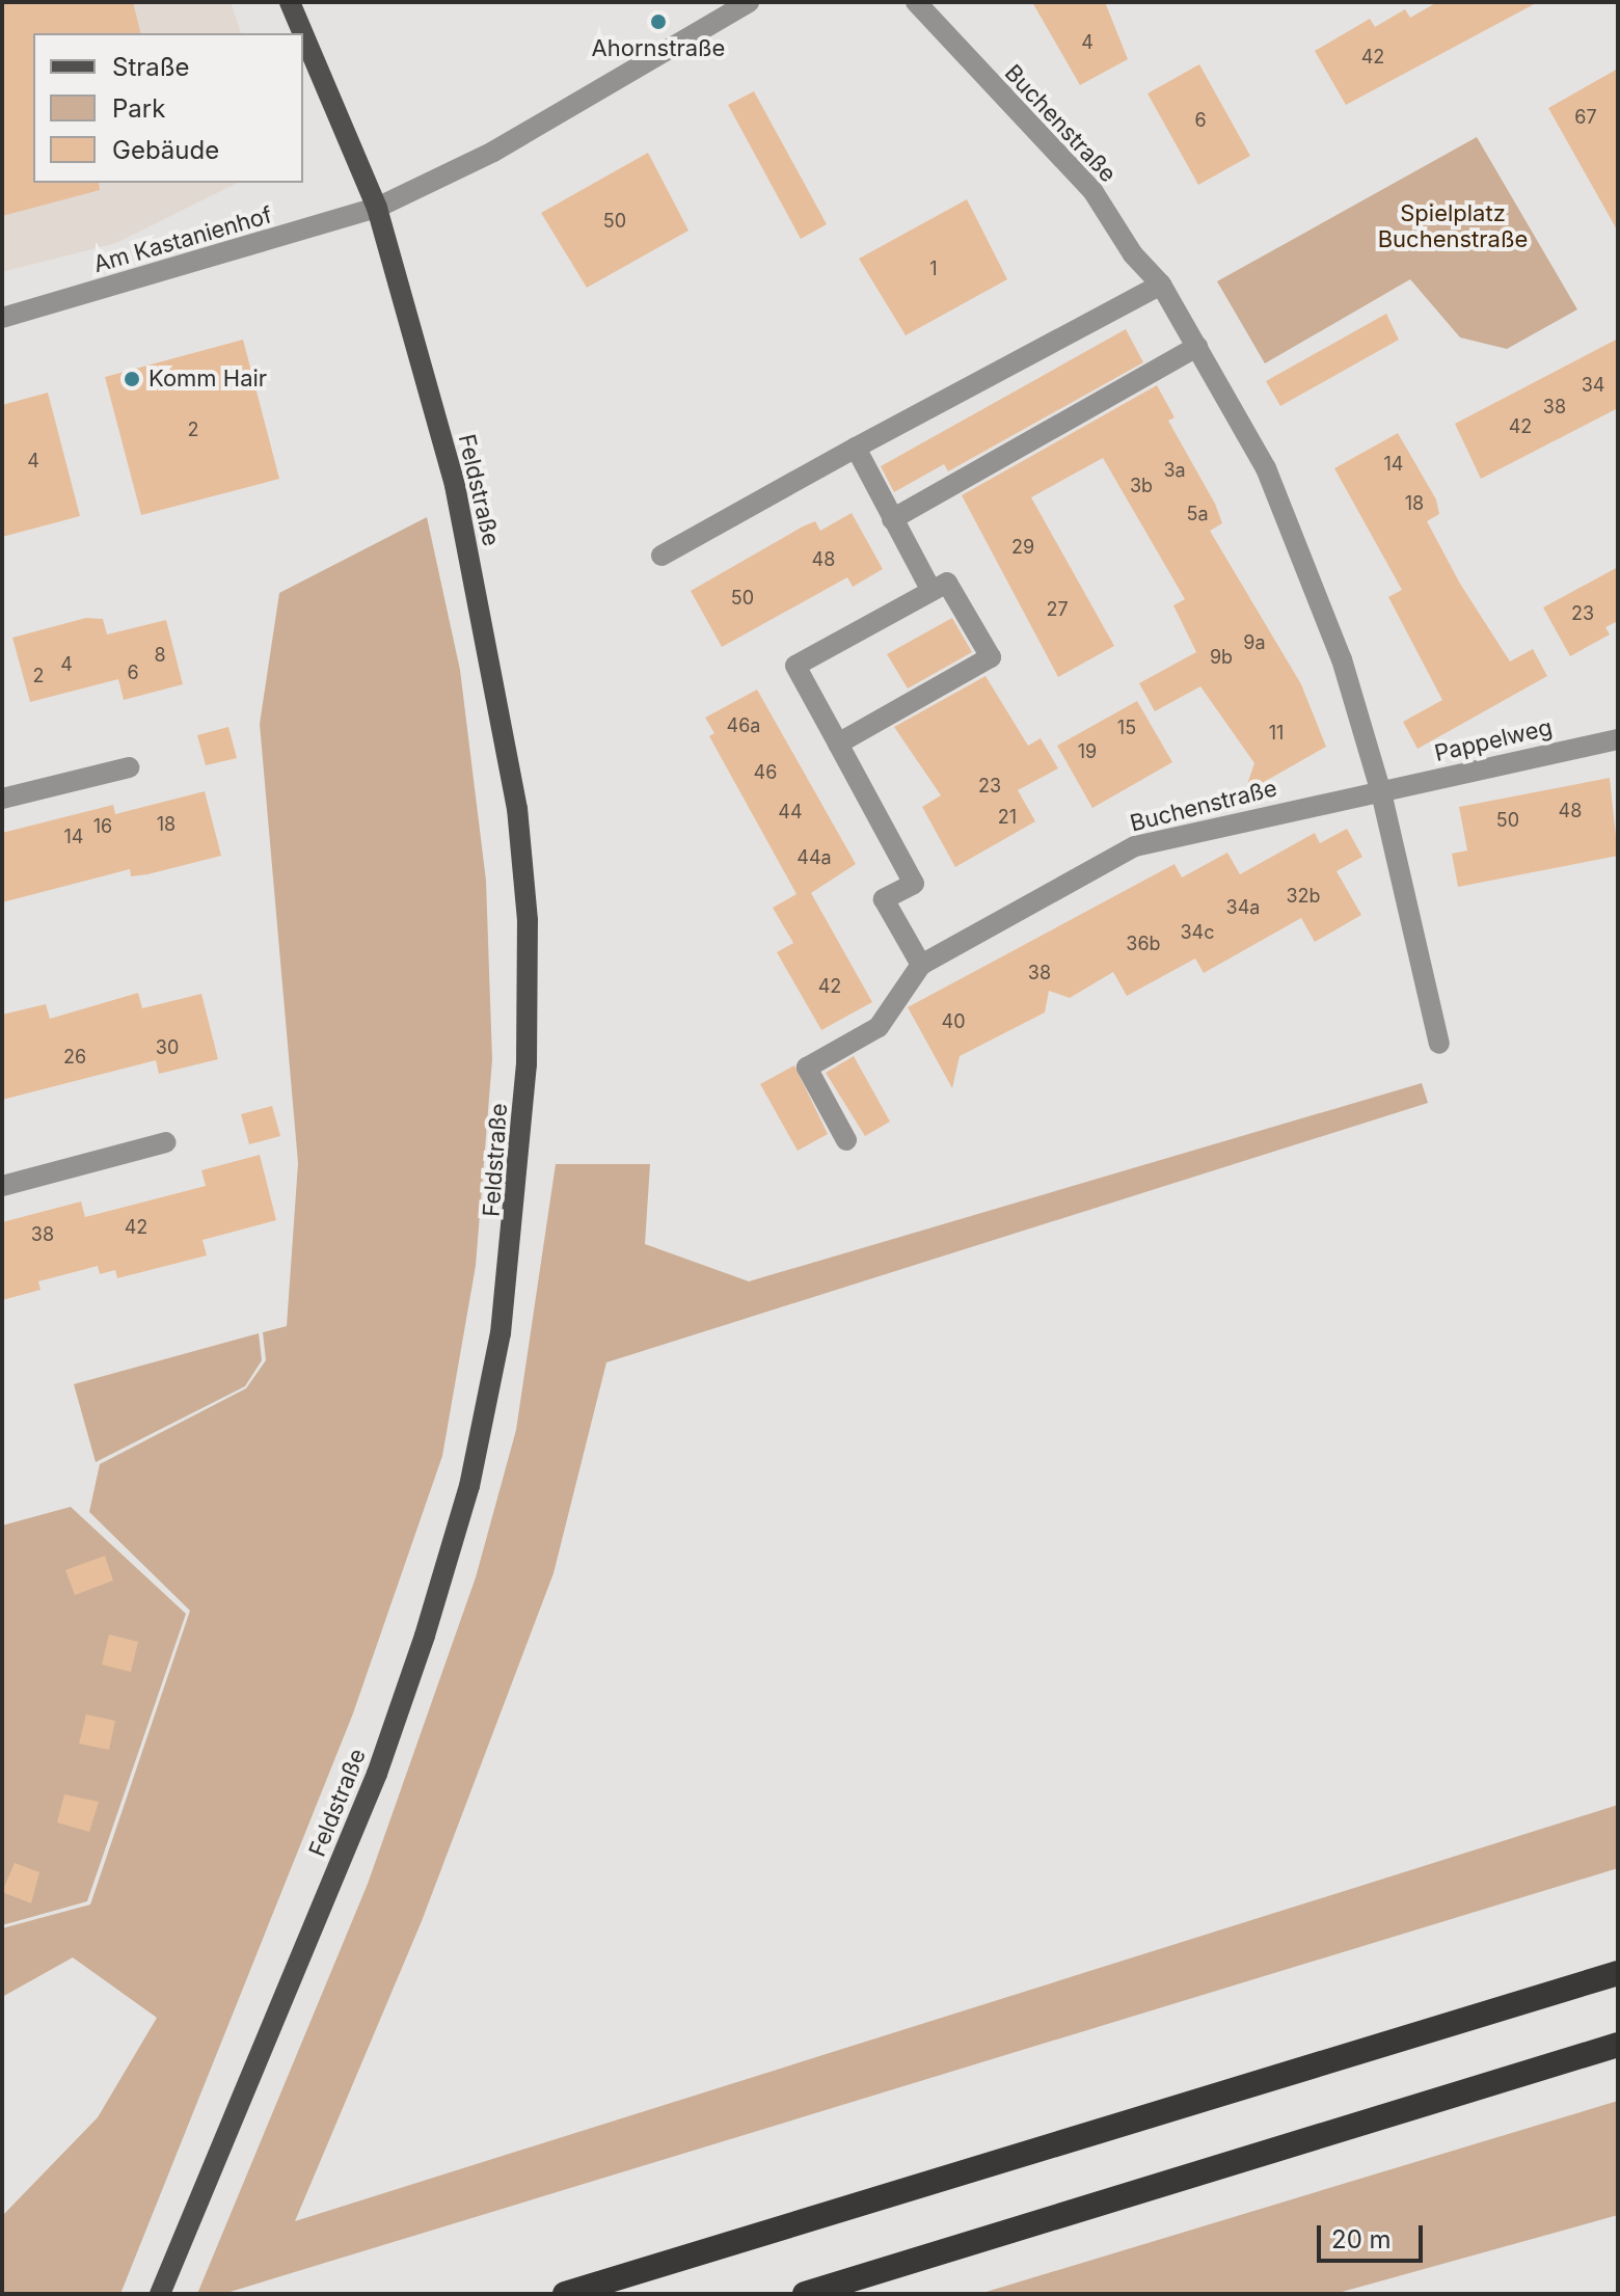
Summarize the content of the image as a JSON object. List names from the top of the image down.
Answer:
{
  "streets": {
    "main road": ["Feldstraße"],
    "street": ["Buchenstraße", "Am Kastanienhof", "Pappelweg"]
  },
  "crossings": [
    ["Buchenstraße", "Pappelweg"],
    ["Am Kastanienhof", "Feldstraße"]
  ],
  "parks": ["Spielplatz Buchenstraße"],
  "places": ["Ahornstraße", "Komm Hair"],
  "house_numbers": [
    "4",
    "42",
    "67",
    "6",
    "50",
    "1",
    "34",
    "38",
    "42",
    "2",
    "4",
    "14",
    "3a",
    "3b",
    "18",
    "5a",
    "29",
    "48",
    "50",
    "27",
    "23",
    "9a",
    "8",
    "9b",
    "4",
    "6",
    "2",
    "46a",
    "15",
    "11",
    "19",
    "46",
    "23",
    "48",
    "44",
    "21",
    "50",
    "18",
    "16",
    "14",
    "44a",
    "32b",
    "34a",
    "34c",
    "36b",
    "38",
    "42",
    "40",
    "30",
    "26",
    "42",
    "38"
  ],
  "legend": ["Straße", "Park", "Gebäude"],
  "scale_bar": "20 m"
}
